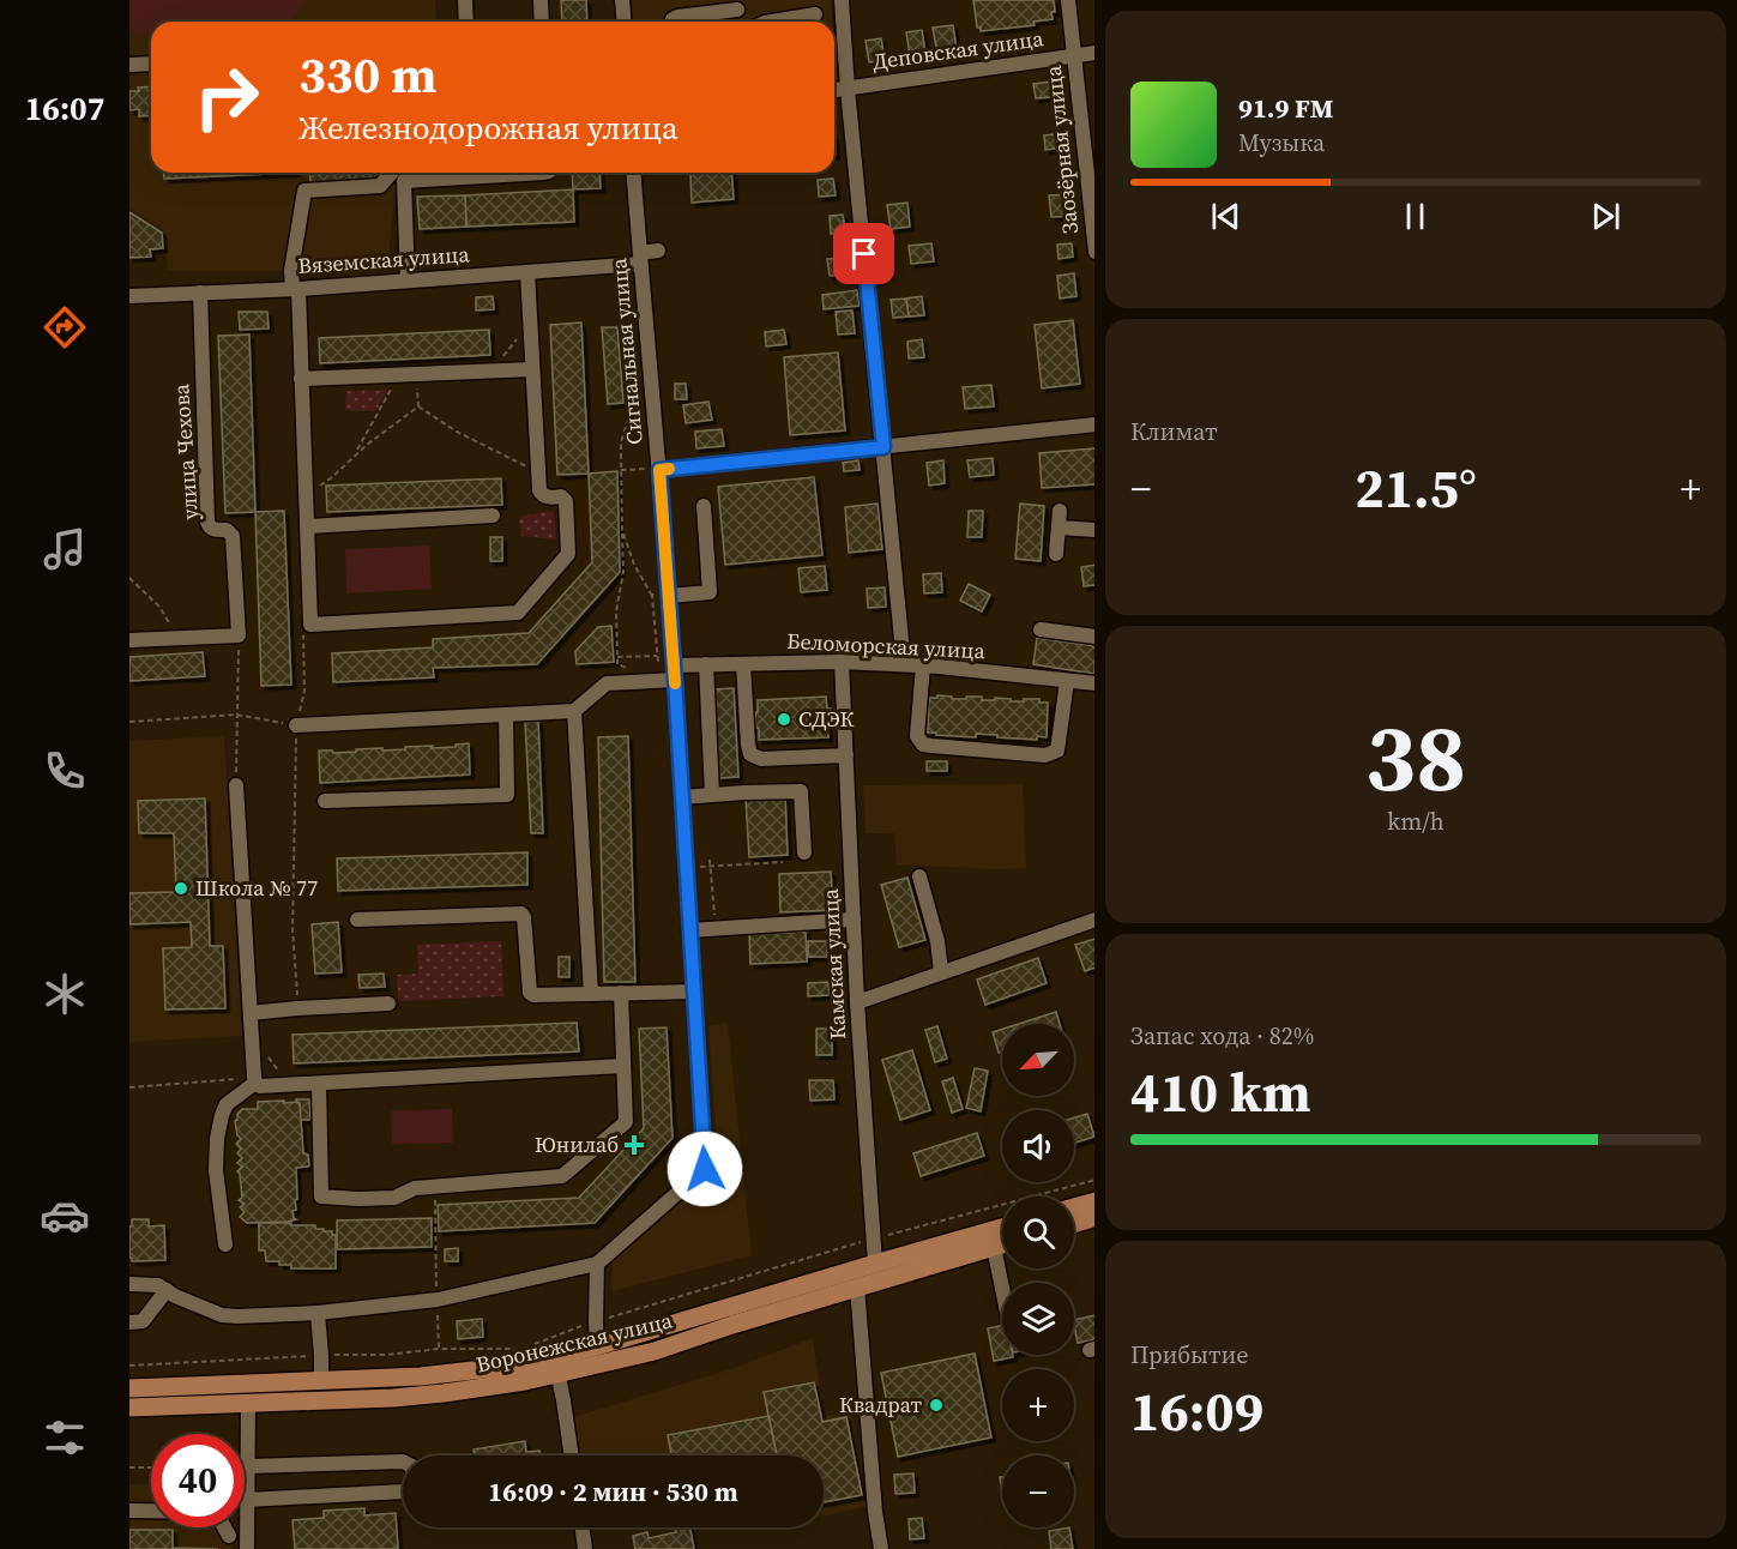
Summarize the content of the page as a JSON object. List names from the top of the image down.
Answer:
{
  "streets": {
    "main road": ["Воронежская улица"],
    "street": [
      "Деповская улица",
      "Заозёрная улица",
      "Вяземская улица",
      "Сигнальная улица",
      "улица Чехова",
      "Беломорская улица",
      "Камская улица"
    ]
  },
  "crossings": [
    ["Деповская улица", "Заозёрная улица"],
    ["Вяземская улица", "Сигнальная улица"],
    ["Вяземская улица", "улица Чехова"],
    ["Сигнальная улица", "Беломорская улица"],
    ["Беломорская улица", "Камская улица"],
    ["Камская улица", "Воронежская улица"]
  ],
  "places": {
    "other": ["СДЭК", "Школа № 77", "Квадрат"],
    "health": ["Юнилаб"]
  },
  "north": "bottom left",
  "page": {
    "tabs": "16:07",
    "turn": ["330 m", "Железнодорожная улица"],
    "song": ["91.9 FM", "Музыка"],
    "tile": [
      "Климат",
      ["38", "km/h"],
      ["Запас хода · 82%", "410 km"],
      ["Прибытие", "16:09"]
    ],
    "heat": ["−", "21.5°", "+"],
    "map_buttons": ["+", "−"],
    "limit": "40",
    "trip": "16:09 · 2 мин · 530 m"
  }
}
